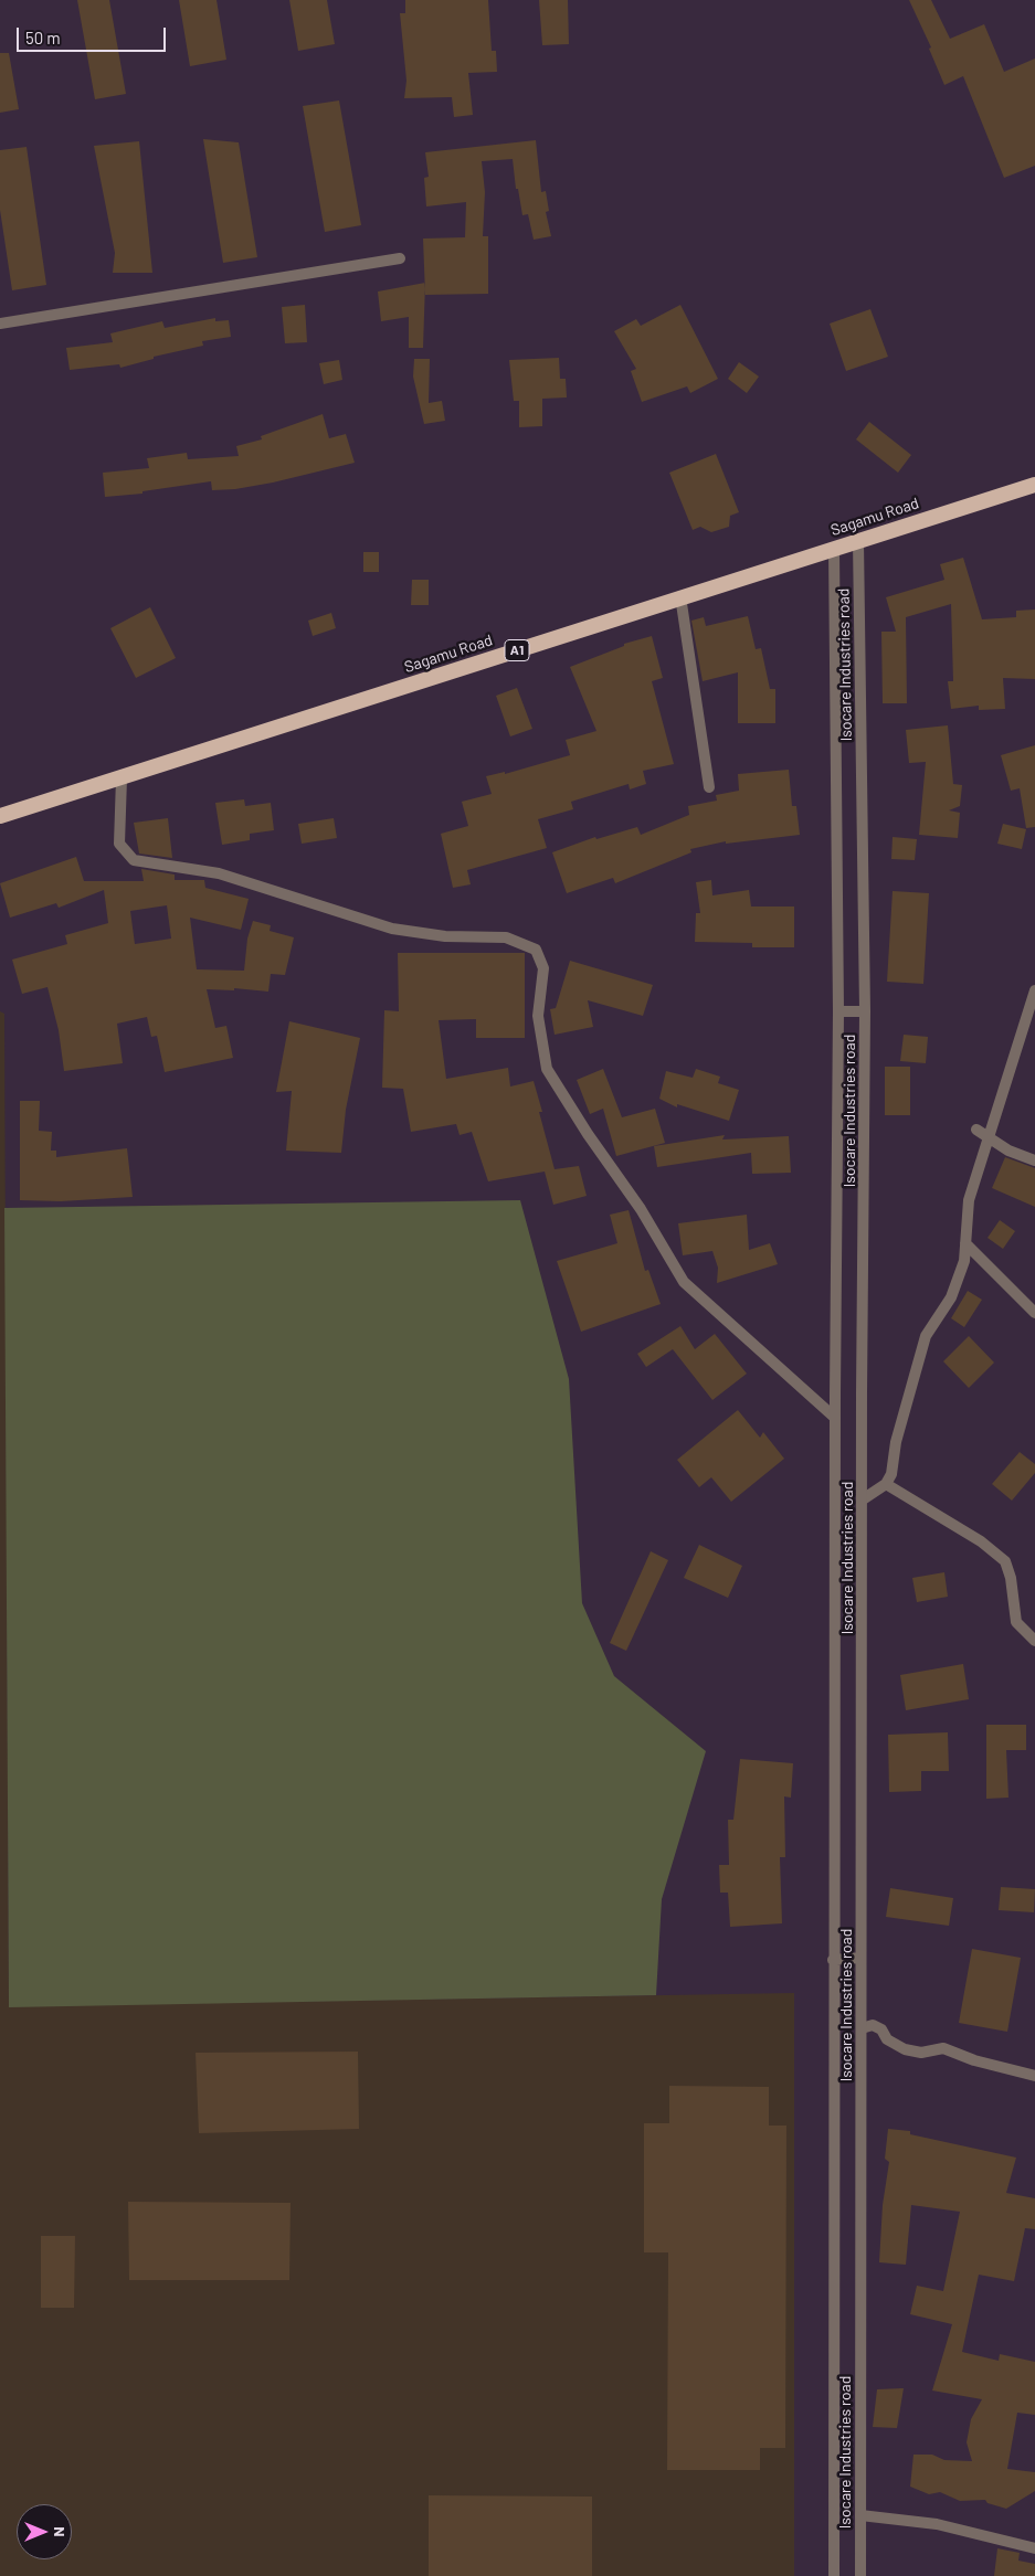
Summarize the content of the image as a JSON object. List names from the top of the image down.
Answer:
{
  "streets": {
    "highway": ["Sagamu Road", "A1"],
    "street": ["Isocare Industries road"]
  },
  "crossings": [
    ["Sagamu Road", "Isocare Industries road"]
  ],
  "scale_bar": "50 m",
  "north": "right"
}
